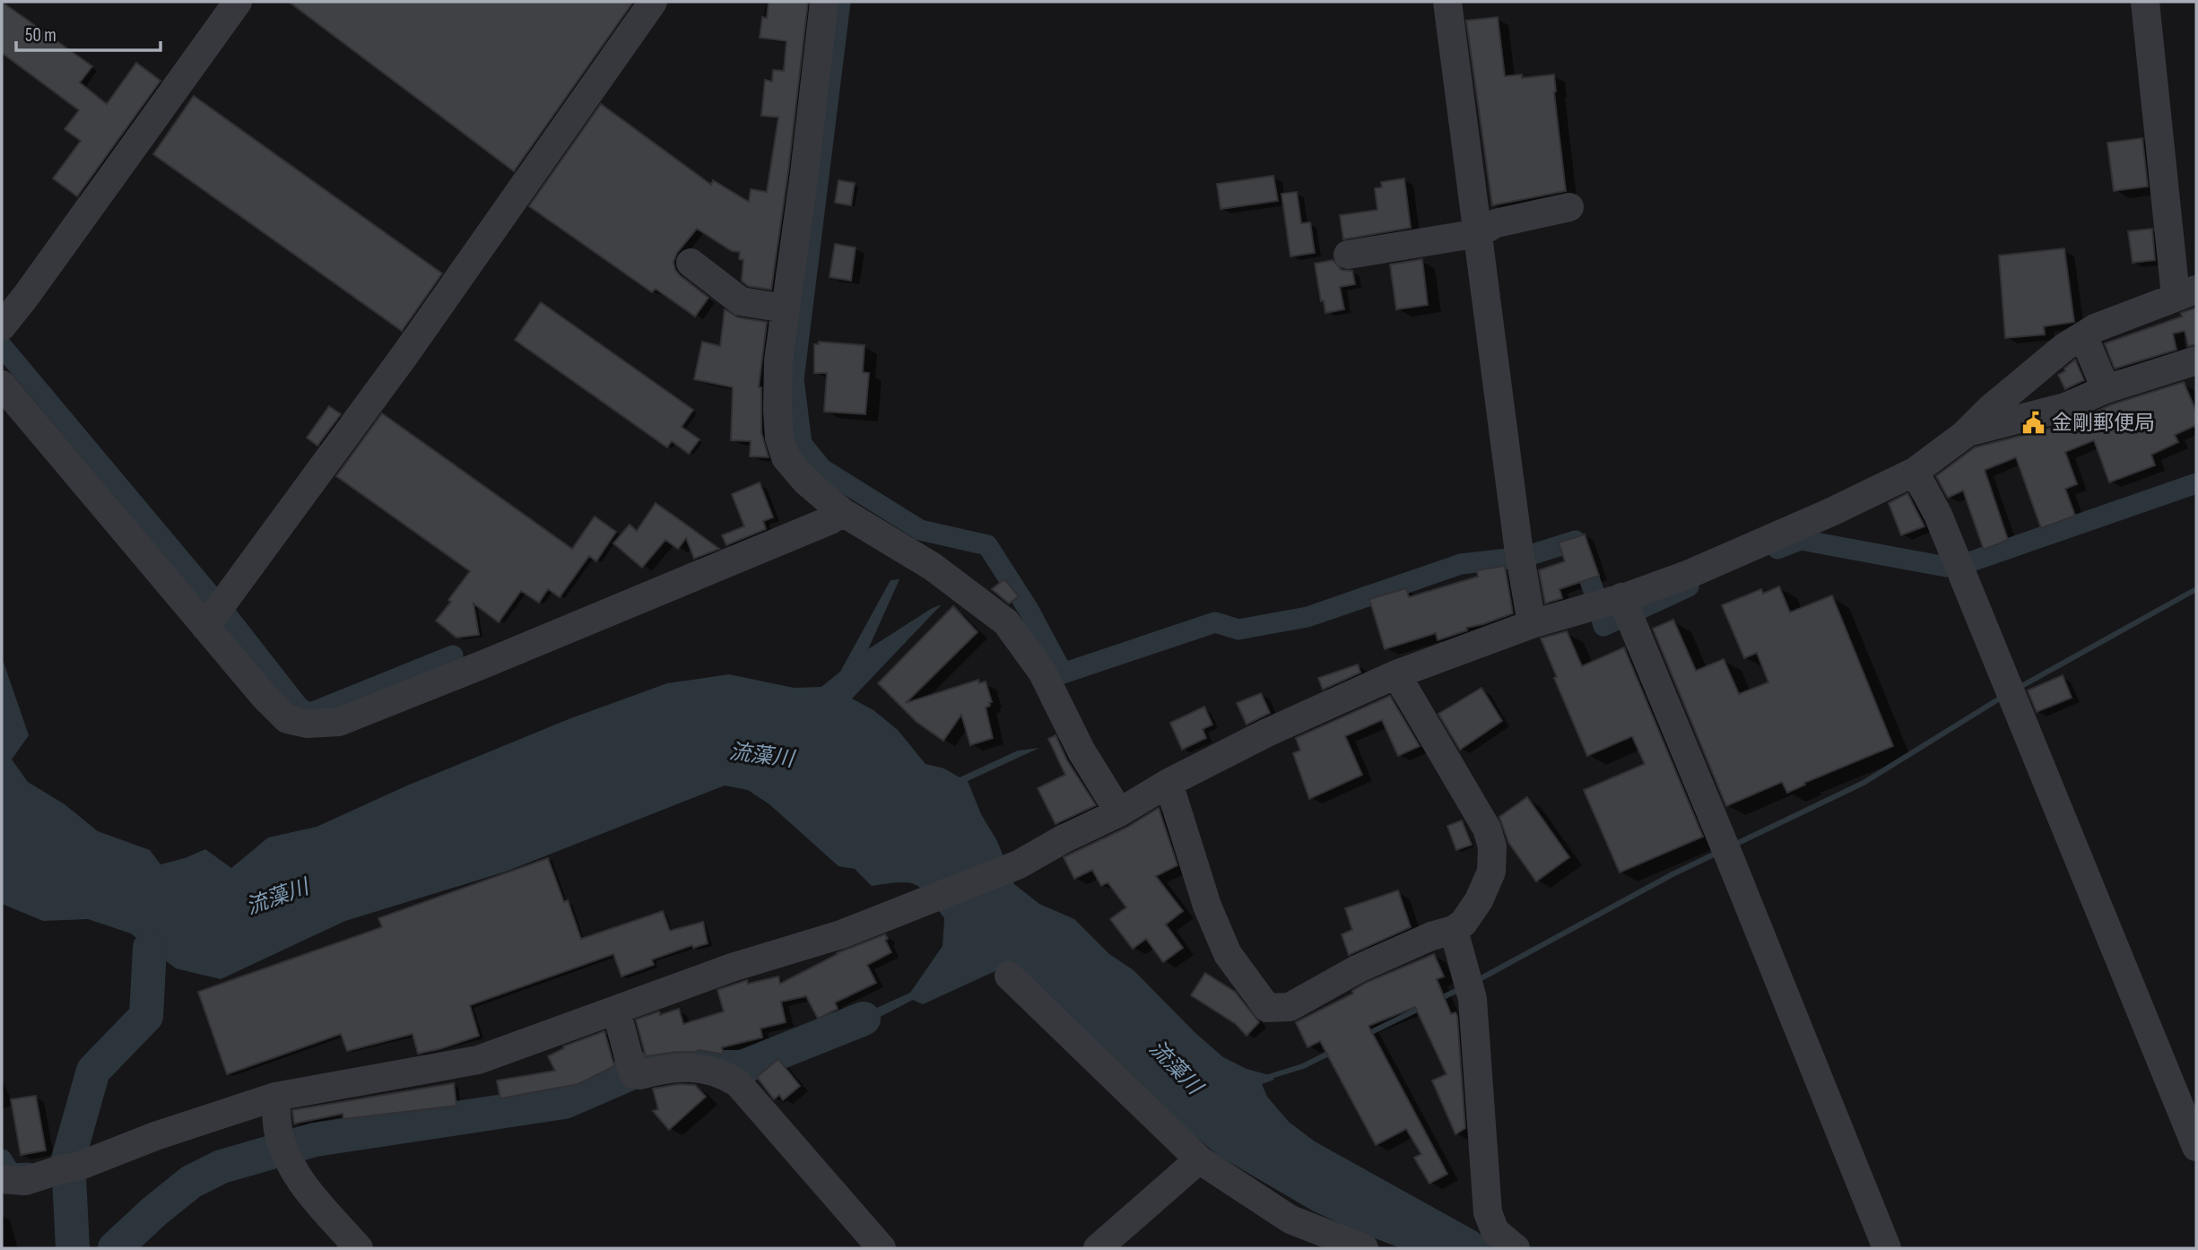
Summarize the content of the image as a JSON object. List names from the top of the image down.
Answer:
{
  "water": ["流藻川"],
  "places": {
    "public building": ["金剛郵便局"]
  },
  "scale_bar": "50 m"
}
